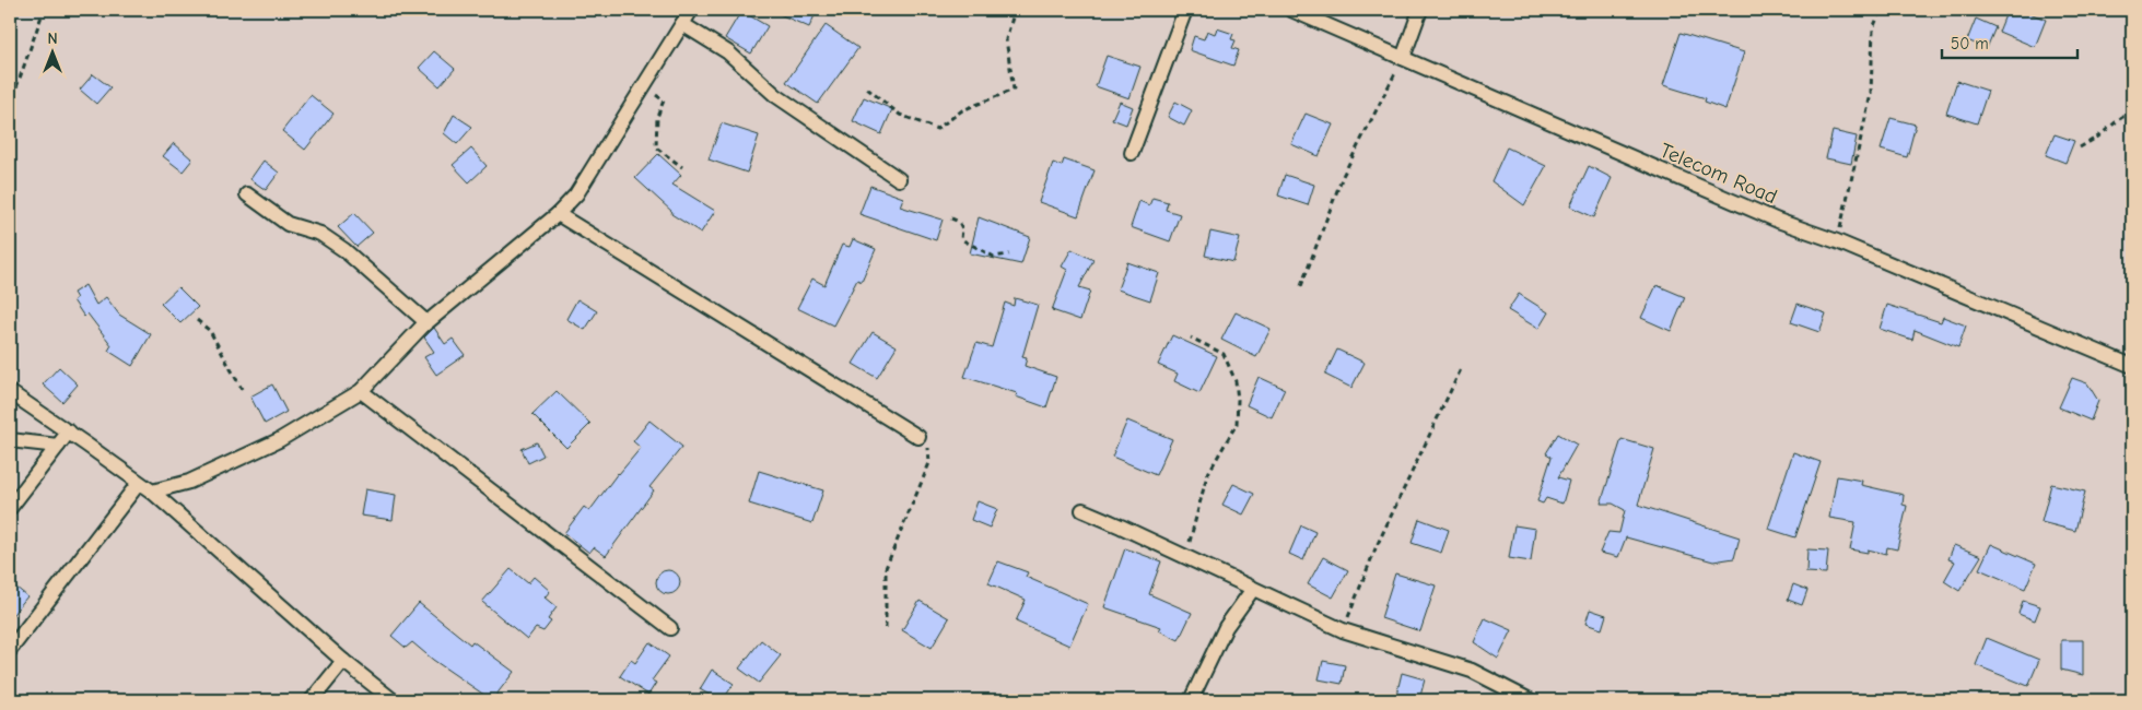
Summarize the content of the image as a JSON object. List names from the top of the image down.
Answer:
{
  "streets": {
    "street": ["Telecom Road"]
  },
  "scale_bar": "50 m",
  "north": "top"
}
